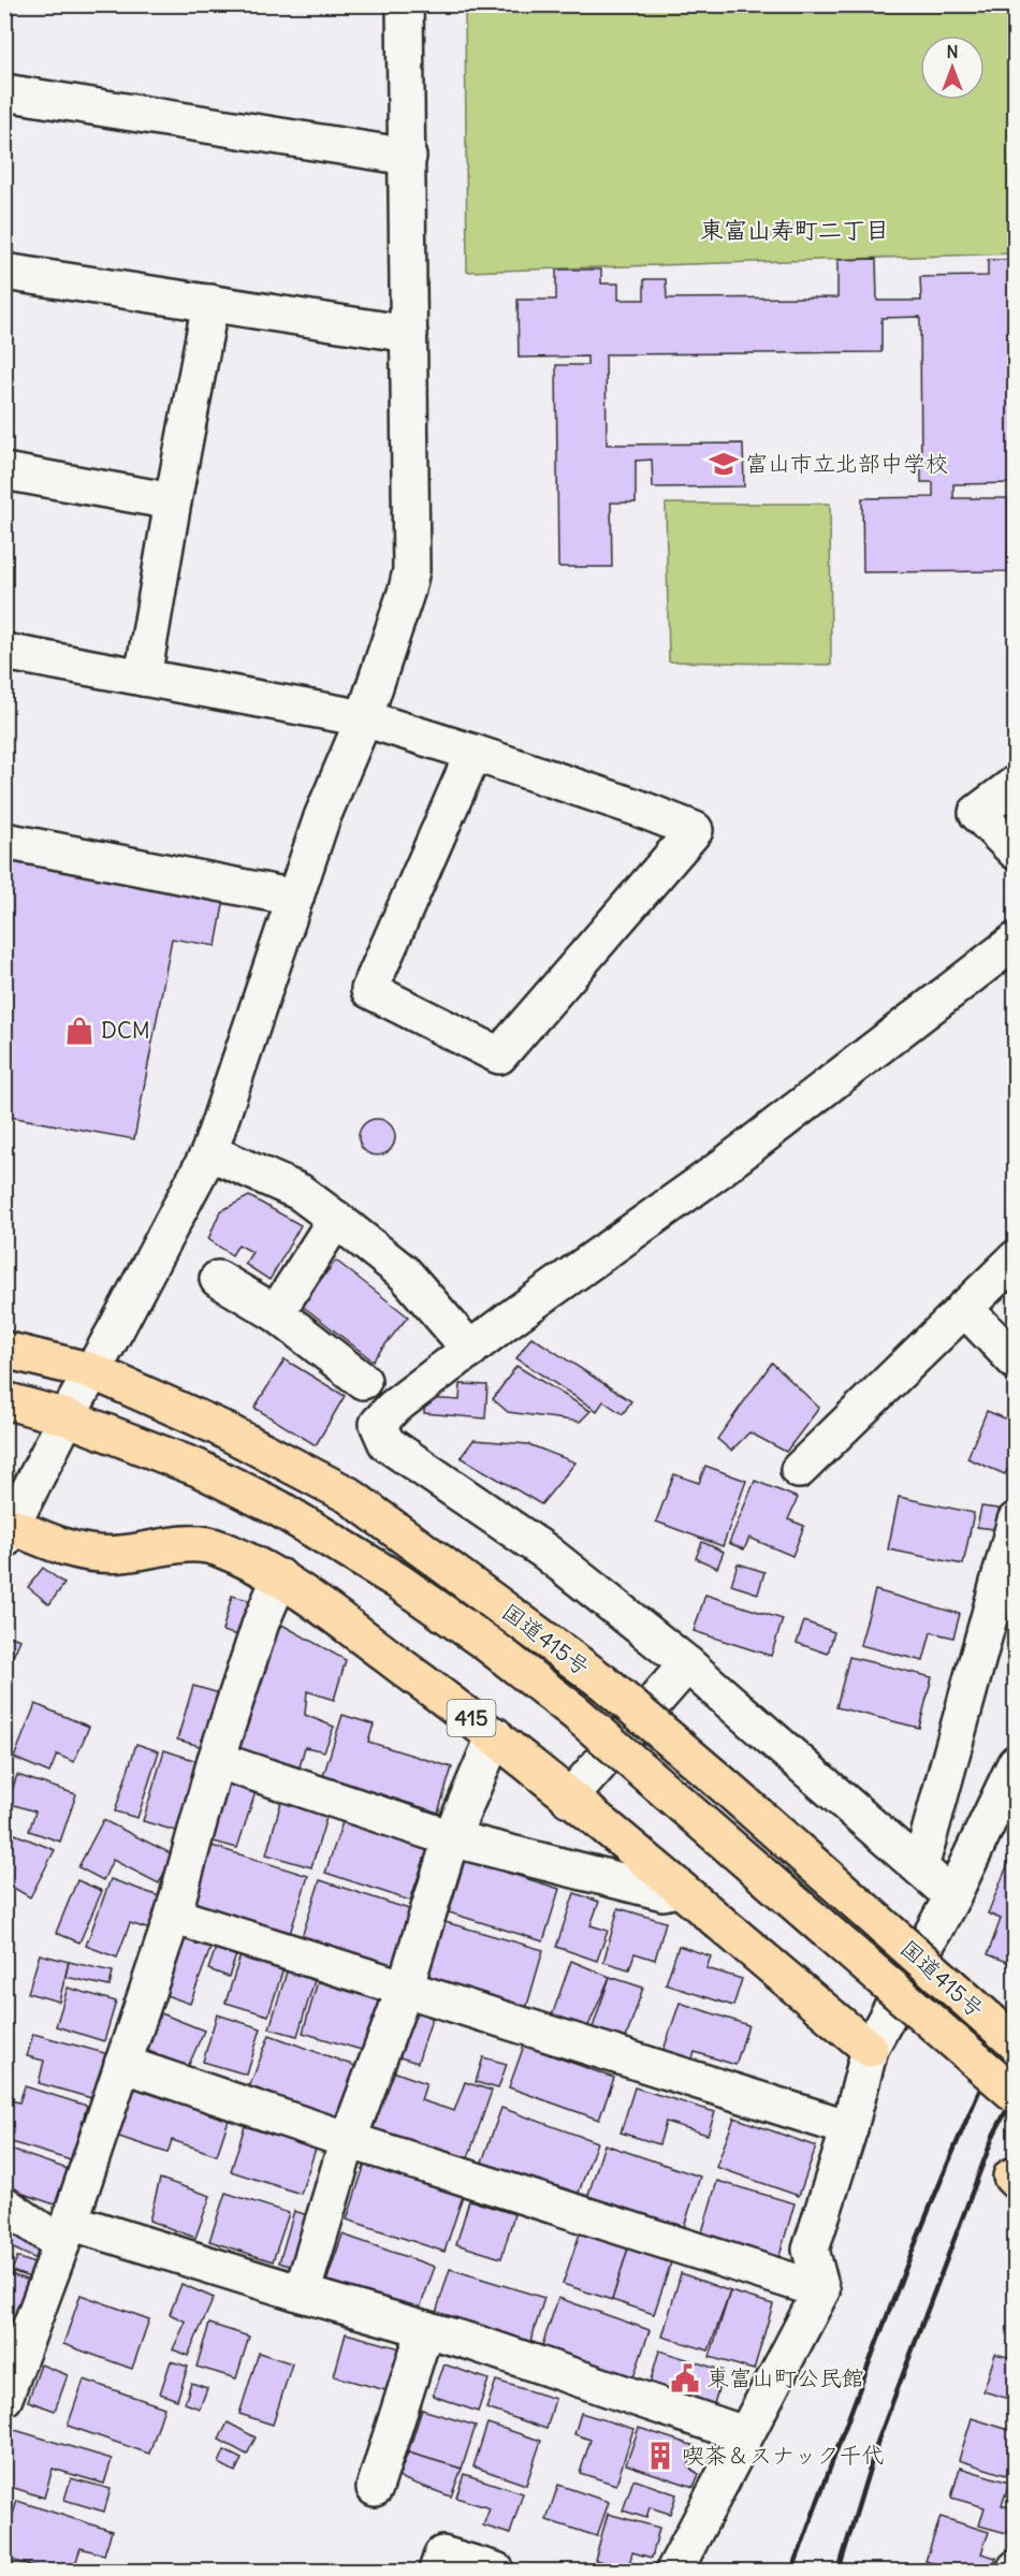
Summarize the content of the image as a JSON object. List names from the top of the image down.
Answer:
{
  "streets": {
    "highway": ["国道415号", "415"]
  },
  "districts": ["東富山寿町二丁目"],
  "places": {
    "school or university": ["富山市立北部中学校"],
    "shop": ["DCM"],
    "public building": ["東富山町公民館"],
    "building": ["喫茶＆スナック千代"]
  },
  "north": "top"
}
